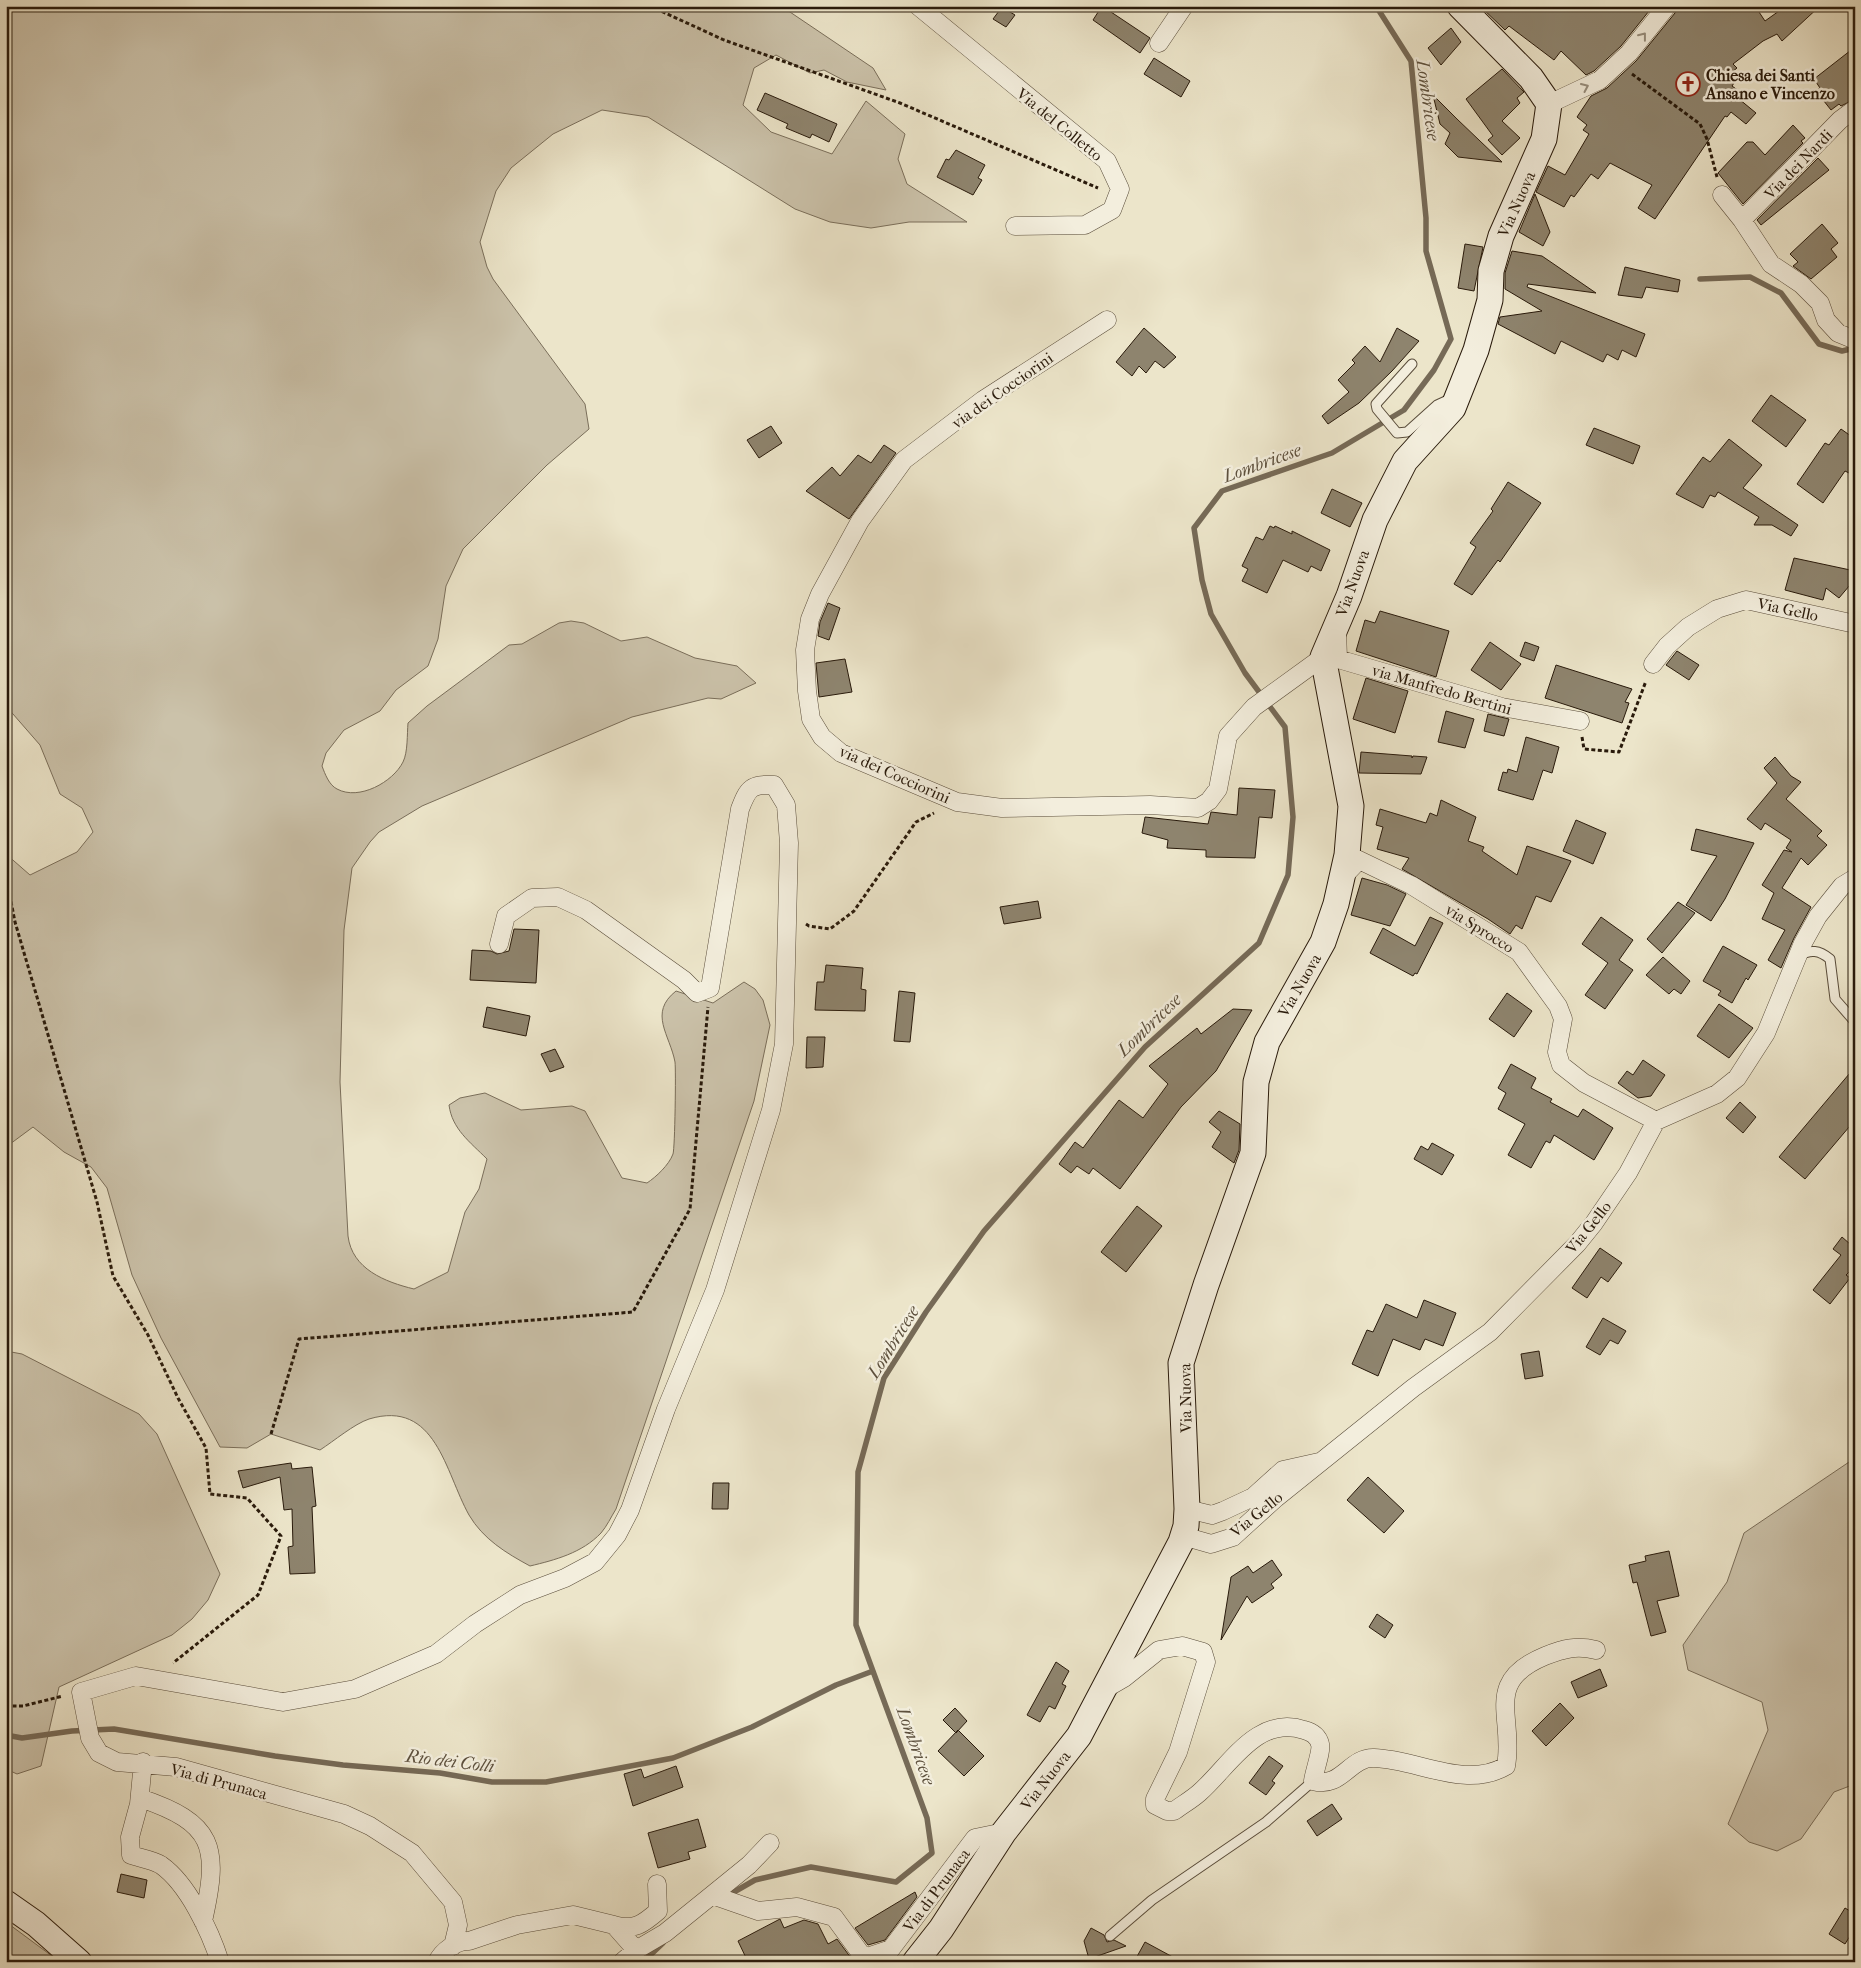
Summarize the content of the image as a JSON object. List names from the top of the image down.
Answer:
{
  "streets": {
    "street": [
      "Via del Colletto",
      "Via dei Nardi",
      "Via Nuova",
      "via dei Cocciorini",
      "Via Gello",
      "via Manfredo Bertini",
      "via Sprocco",
      "Via di Prunaca"
    ]
  },
  "crossings": [
    ["Via Nuova", "via dei Cocciorini"],
    ["Via Nuova", "Via Gello"],
    ["Via Nuova", "via Manfredo Bertini"],
    ["Via Nuova", "via Sprocco"],
    ["Via Nuova", "Via di Prunaca"],
    ["Via Gello", "via Sprocco"]
  ],
  "water": ["Lombricese", "Rio dei Colli"],
  "places": {
    "church": ["Chiesa dei Santi Ansano e Vincenzo"]
  }
}
